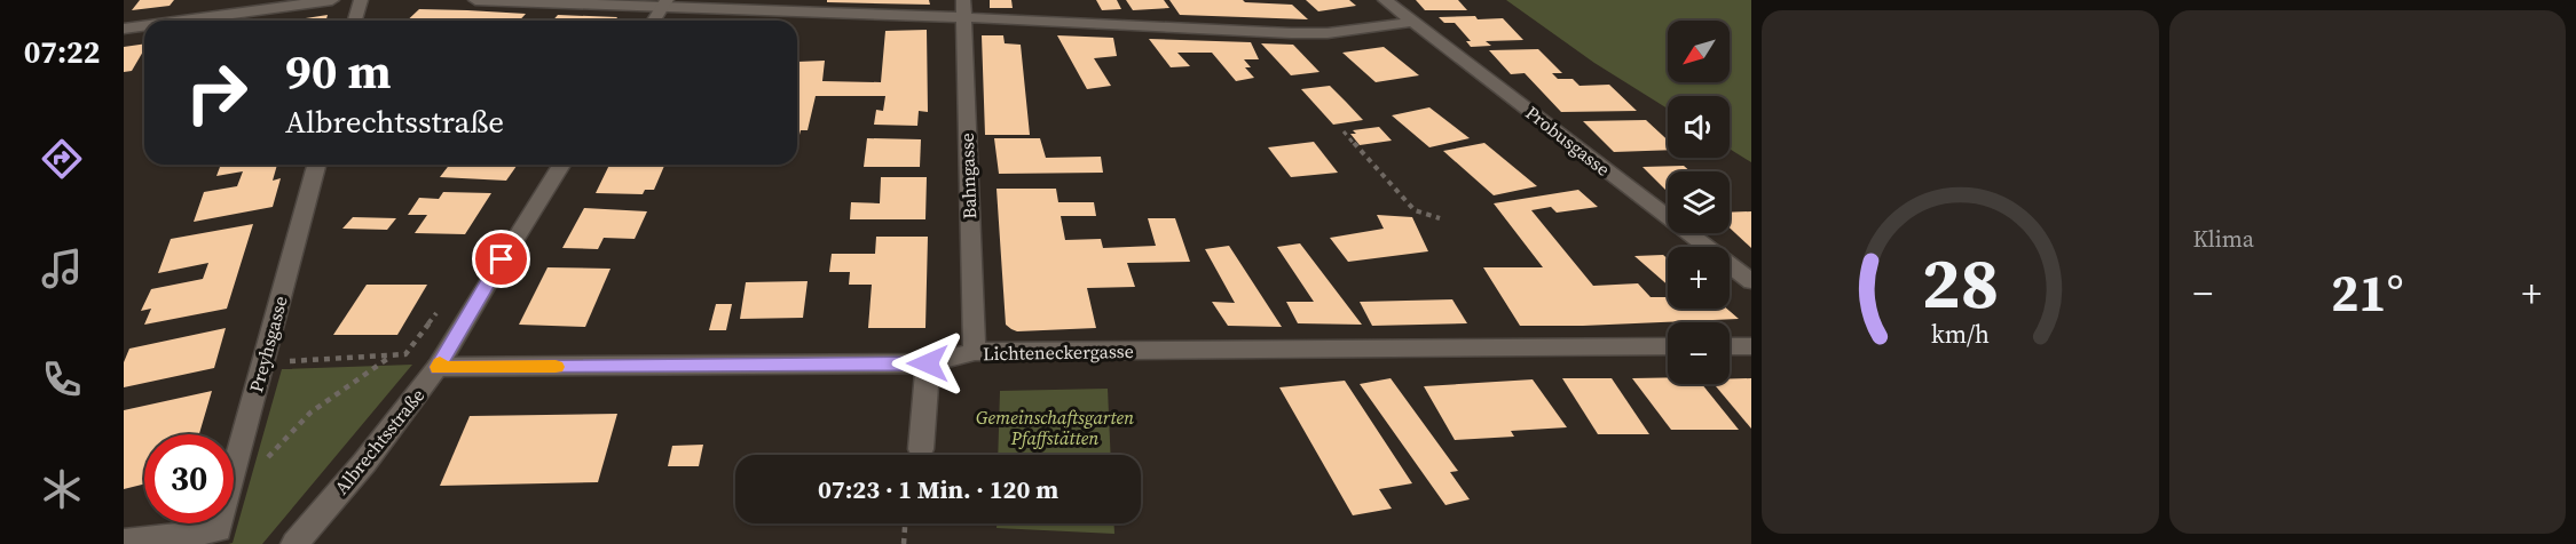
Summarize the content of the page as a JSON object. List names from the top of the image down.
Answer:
{
  "streets": {
    "street": [
      "Probusgasse",
      "Bahngasse",
      "Preyhsgasse",
      "Lichteneckergasse",
      "Albrechtsstraße"
    ]
  },
  "crossings": [
    ["Bahngasse", "Lichteneckergasse"],
    ["Lichteneckergasse", "Albrechtsstraße"]
  ],
  "parks": ["Gemeinschaftsgarten Pfaffstätten"],
  "north": "bottom left",
  "page": {
    "tabs": "07:22",
    "tile": "Klima",
    "map_buttons": ["+", "−"],
    "turn": ["90 m", "Albrechtsstraße"],
    "heat": ["−", "21°", "+"],
    "limit": "30",
    "trip": "07:23 · 1 Min. · 120 m",
    "gauge": ["28", "km/h"]
  }
}
